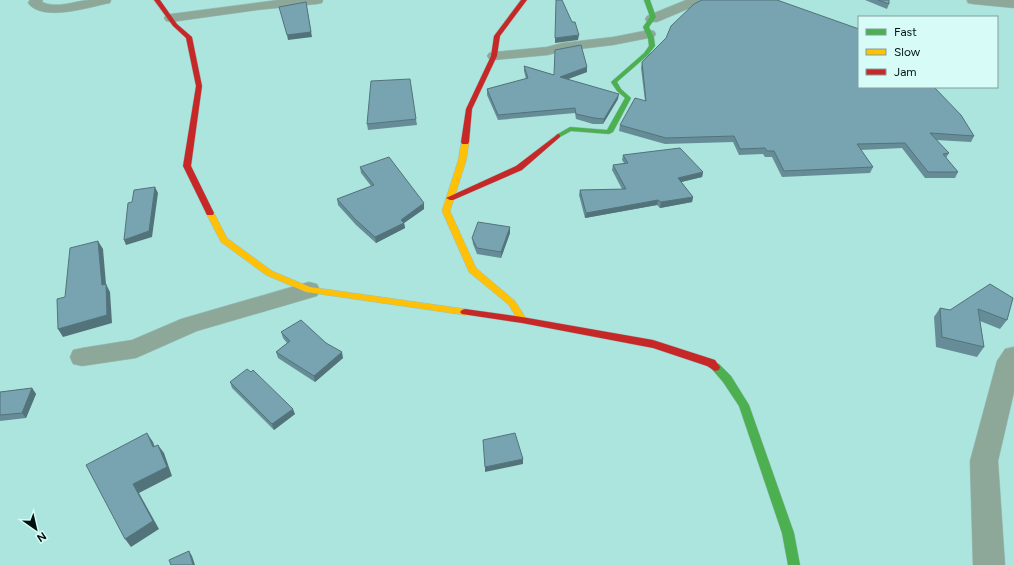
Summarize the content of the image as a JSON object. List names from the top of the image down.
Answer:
{
  "legend": ["Fast", "Slow", "Jam"],
  "north": "bottom right"
}
